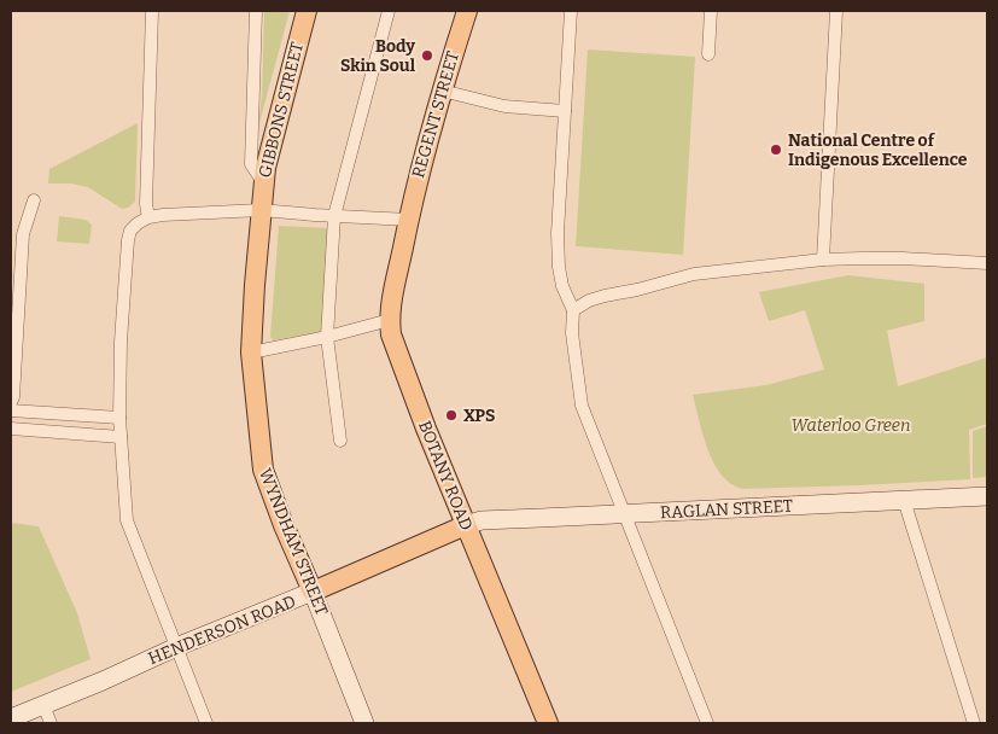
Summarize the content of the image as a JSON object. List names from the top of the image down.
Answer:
{
  "streets": {
    "main road": [
      "GIBBONS STREET",
      "REGENT STREET",
      "BOTANY ROAD",
      "WYNDHAM STREET",
      "HENDERSON ROAD"
    ],
    "street": ["RAGLAN STREET"]
  },
  "crossings": [
    ["GIBBONS STREET", "WYNDHAM STREET"],
    ["REGENT STREET", "BOTANY ROAD"],
    ["BOTANY ROAD", "RAGLAN STREET"],
    ["BOTANY ROAD", "HENDERSON ROAD"],
    ["RAGLAN STREET", "HENDERSON ROAD"],
    ["WYNDHAM STREET", "HENDERSON ROAD"]
  ],
  "parks": ["Waterloo Green"],
  "places": ["Body Skin Soul", "National Centre of Indigenous Excellence", "XPS"]
}
